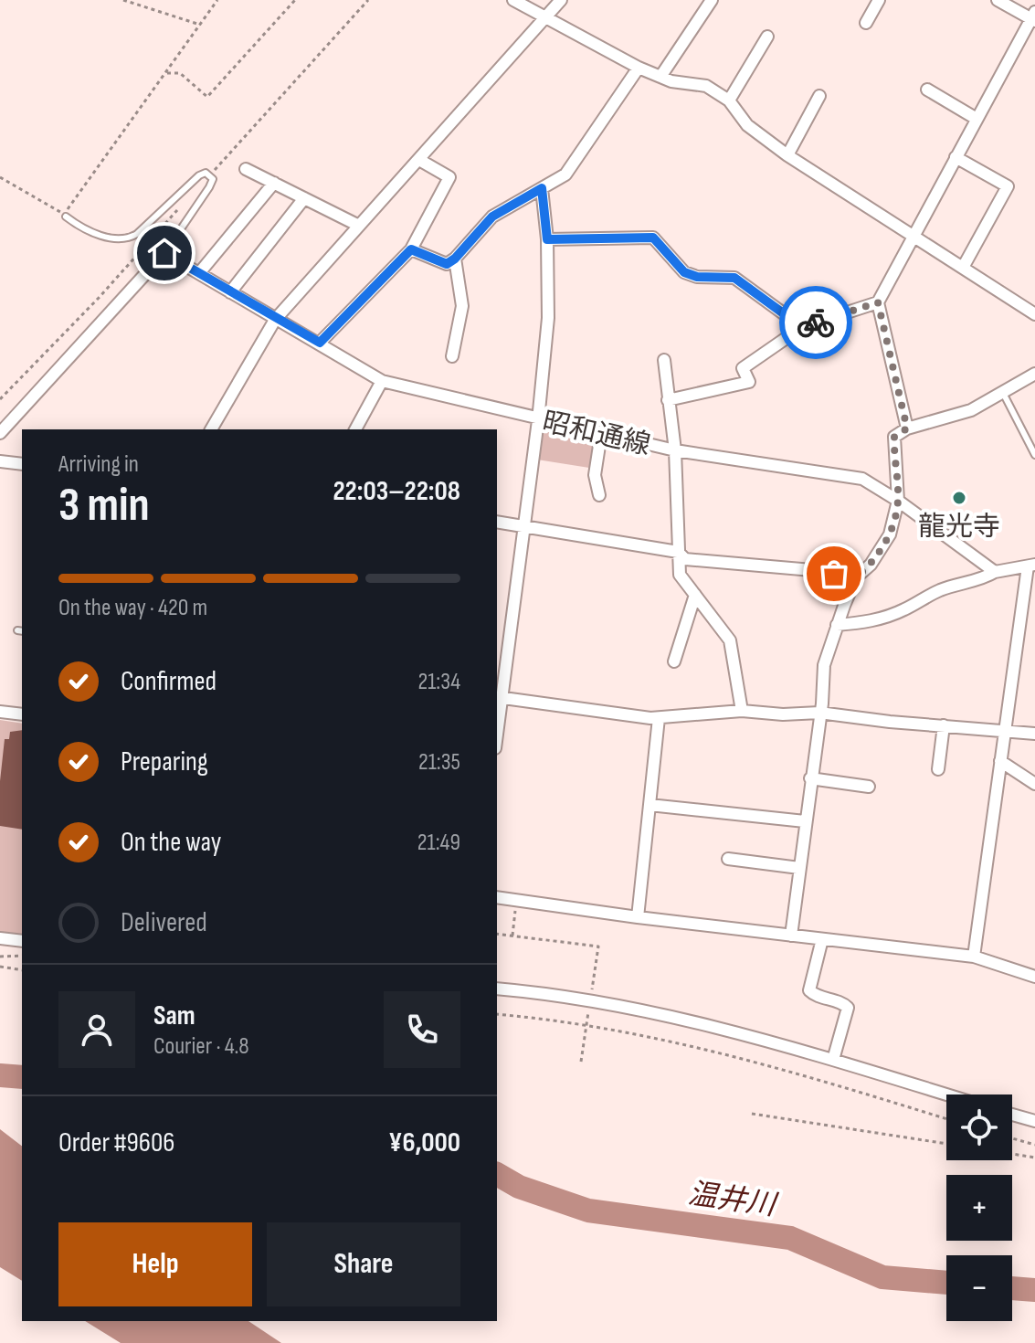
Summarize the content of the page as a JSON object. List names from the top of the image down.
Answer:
{
  "streets": {
    "street": ["昭和通線"]
  },
  "water": ["温井川"],
  "places": ["龍光寺"],
  "page": {
    "heading": ["3 min", "Arriving in", "22:03–22:08"],
    "panel": [
      "Sam",
      "Courier · 4.8",
      "Order #9606",
      "¥6,000"
    ],
    "bar": "On the way · 420 m",
    "list": [
      ["Confirmed", "21:34"],
      ["Preparing", "21:35"],
      ["On the way", "21:49"],
      "Delivered"
    ],
    "map_buttons": ["+", "−"],
    "buttons": ["Help", "Share"]
  }
}
